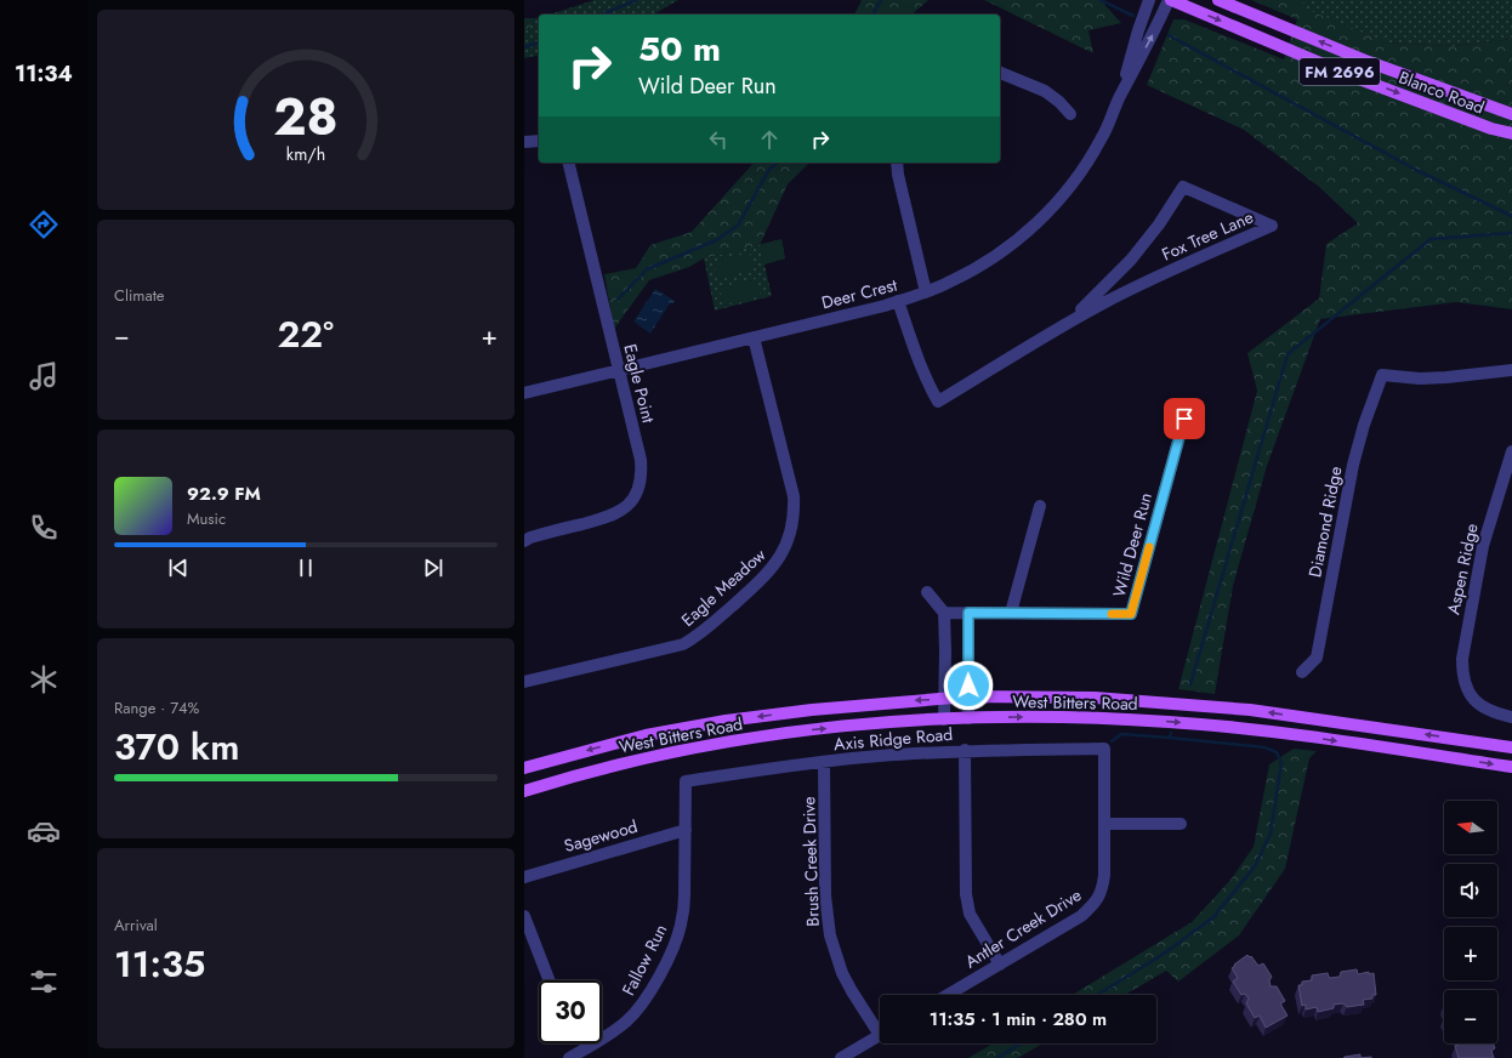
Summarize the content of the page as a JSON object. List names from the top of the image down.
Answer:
{
  "streets": {
    "main road": ["FM 2696", "Blanco Road", "West Bitters Road"],
    "street": [
      "Fox Tree Lane",
      "Deer Crest",
      "Eagle Point",
      "Diamond Ridge",
      "Wild Deer Run",
      "Aspen Ridge",
      "Eagle Meadow",
      "Axis Ridge Road",
      "Sagewood",
      "Brush Creek Drive",
      "Antler Creek Drive",
      "Fallow Run"
    ]
  },
  "crossings": [
    ["Blanco Road", "Deer Crest"],
    ["Fox Tree Lane", "Deer Crest"],
    ["Deer Crest", "Eagle Point"],
    ["Deer Crest", "Eagle Meadow"],
    ["Axis Ridge Road", "Brush Creek Drive"],
    ["Axis Ridge Road", "Antler Creek Drive"],
    ["Axis Ridge Road", "Fallow Run"],
    ["Sagewood", "Fallow Run"]
  ],
  "north": "left",
  "page": {
    "tabs": "11:34",
    "turn": ["50 m", "Wild Deer Run"],
    "tile": [
      "Climate",
      ["Range · 74%", "370 km"],
      ["Arrival", "11:35"]
    ],
    "heat": ["−", "22°", "+"],
    "song": ["92.9 FM", "Music"],
    "map_buttons": ["+", "−"],
    "limit": "30",
    "trip": "11:35 · 1 min · 280 m",
    "gauge": ["28", "km/h"]
  }
}
